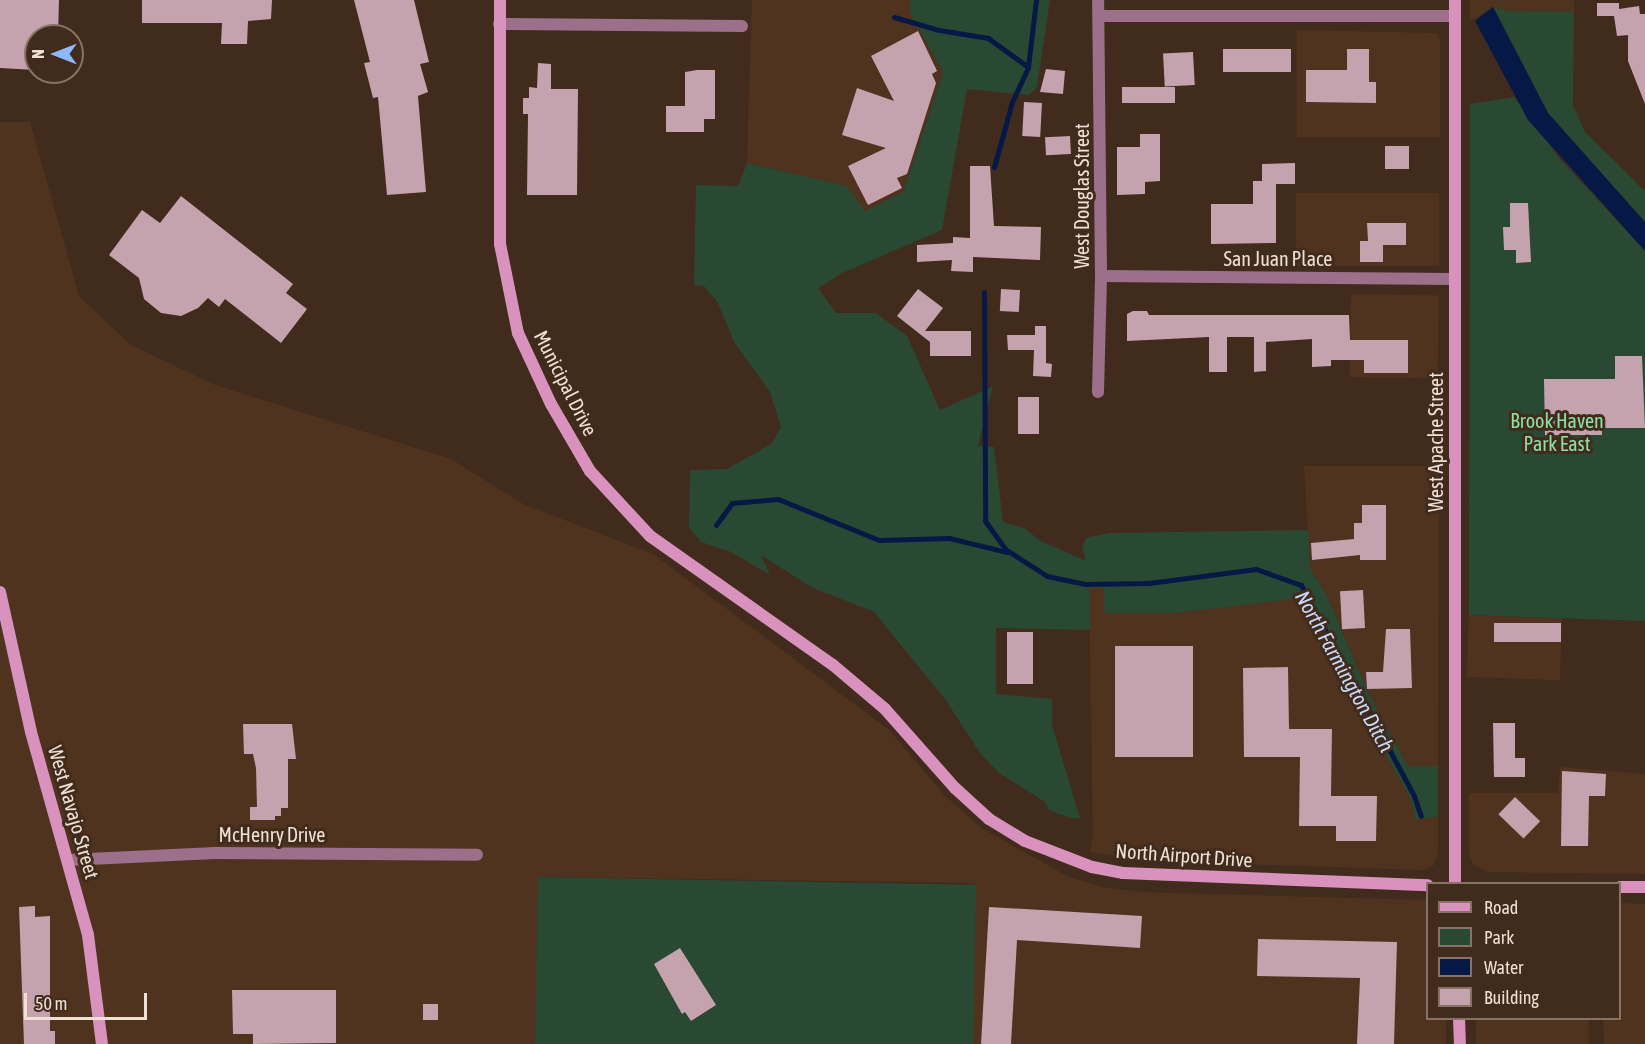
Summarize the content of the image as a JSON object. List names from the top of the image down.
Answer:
{
  "streets": {
    "main road": [
      "Municipal Drive",
      "West Apache Street",
      "West Navajo Street",
      "North Airport Drive"
    ],
    "street": ["West Douglas Street", "San Juan Place", "McHenry Drive"]
  },
  "crossings": [
    ["West Douglas Street", "San Juan Place"],
    ["San Juan Place", "West Apache Street"],
    ["Municipal Drive", "North Airport Drive"],
    ["West Navajo Street", "McHenry Drive"]
  ],
  "water": ["North Farmington Ditch"],
  "parks": ["Brook Haven Park East"],
  "legend": [
    "Road",
    "Park",
    "Water",
    "Building"
  ],
  "scale_bar": "50 m",
  "north": "left"
}
